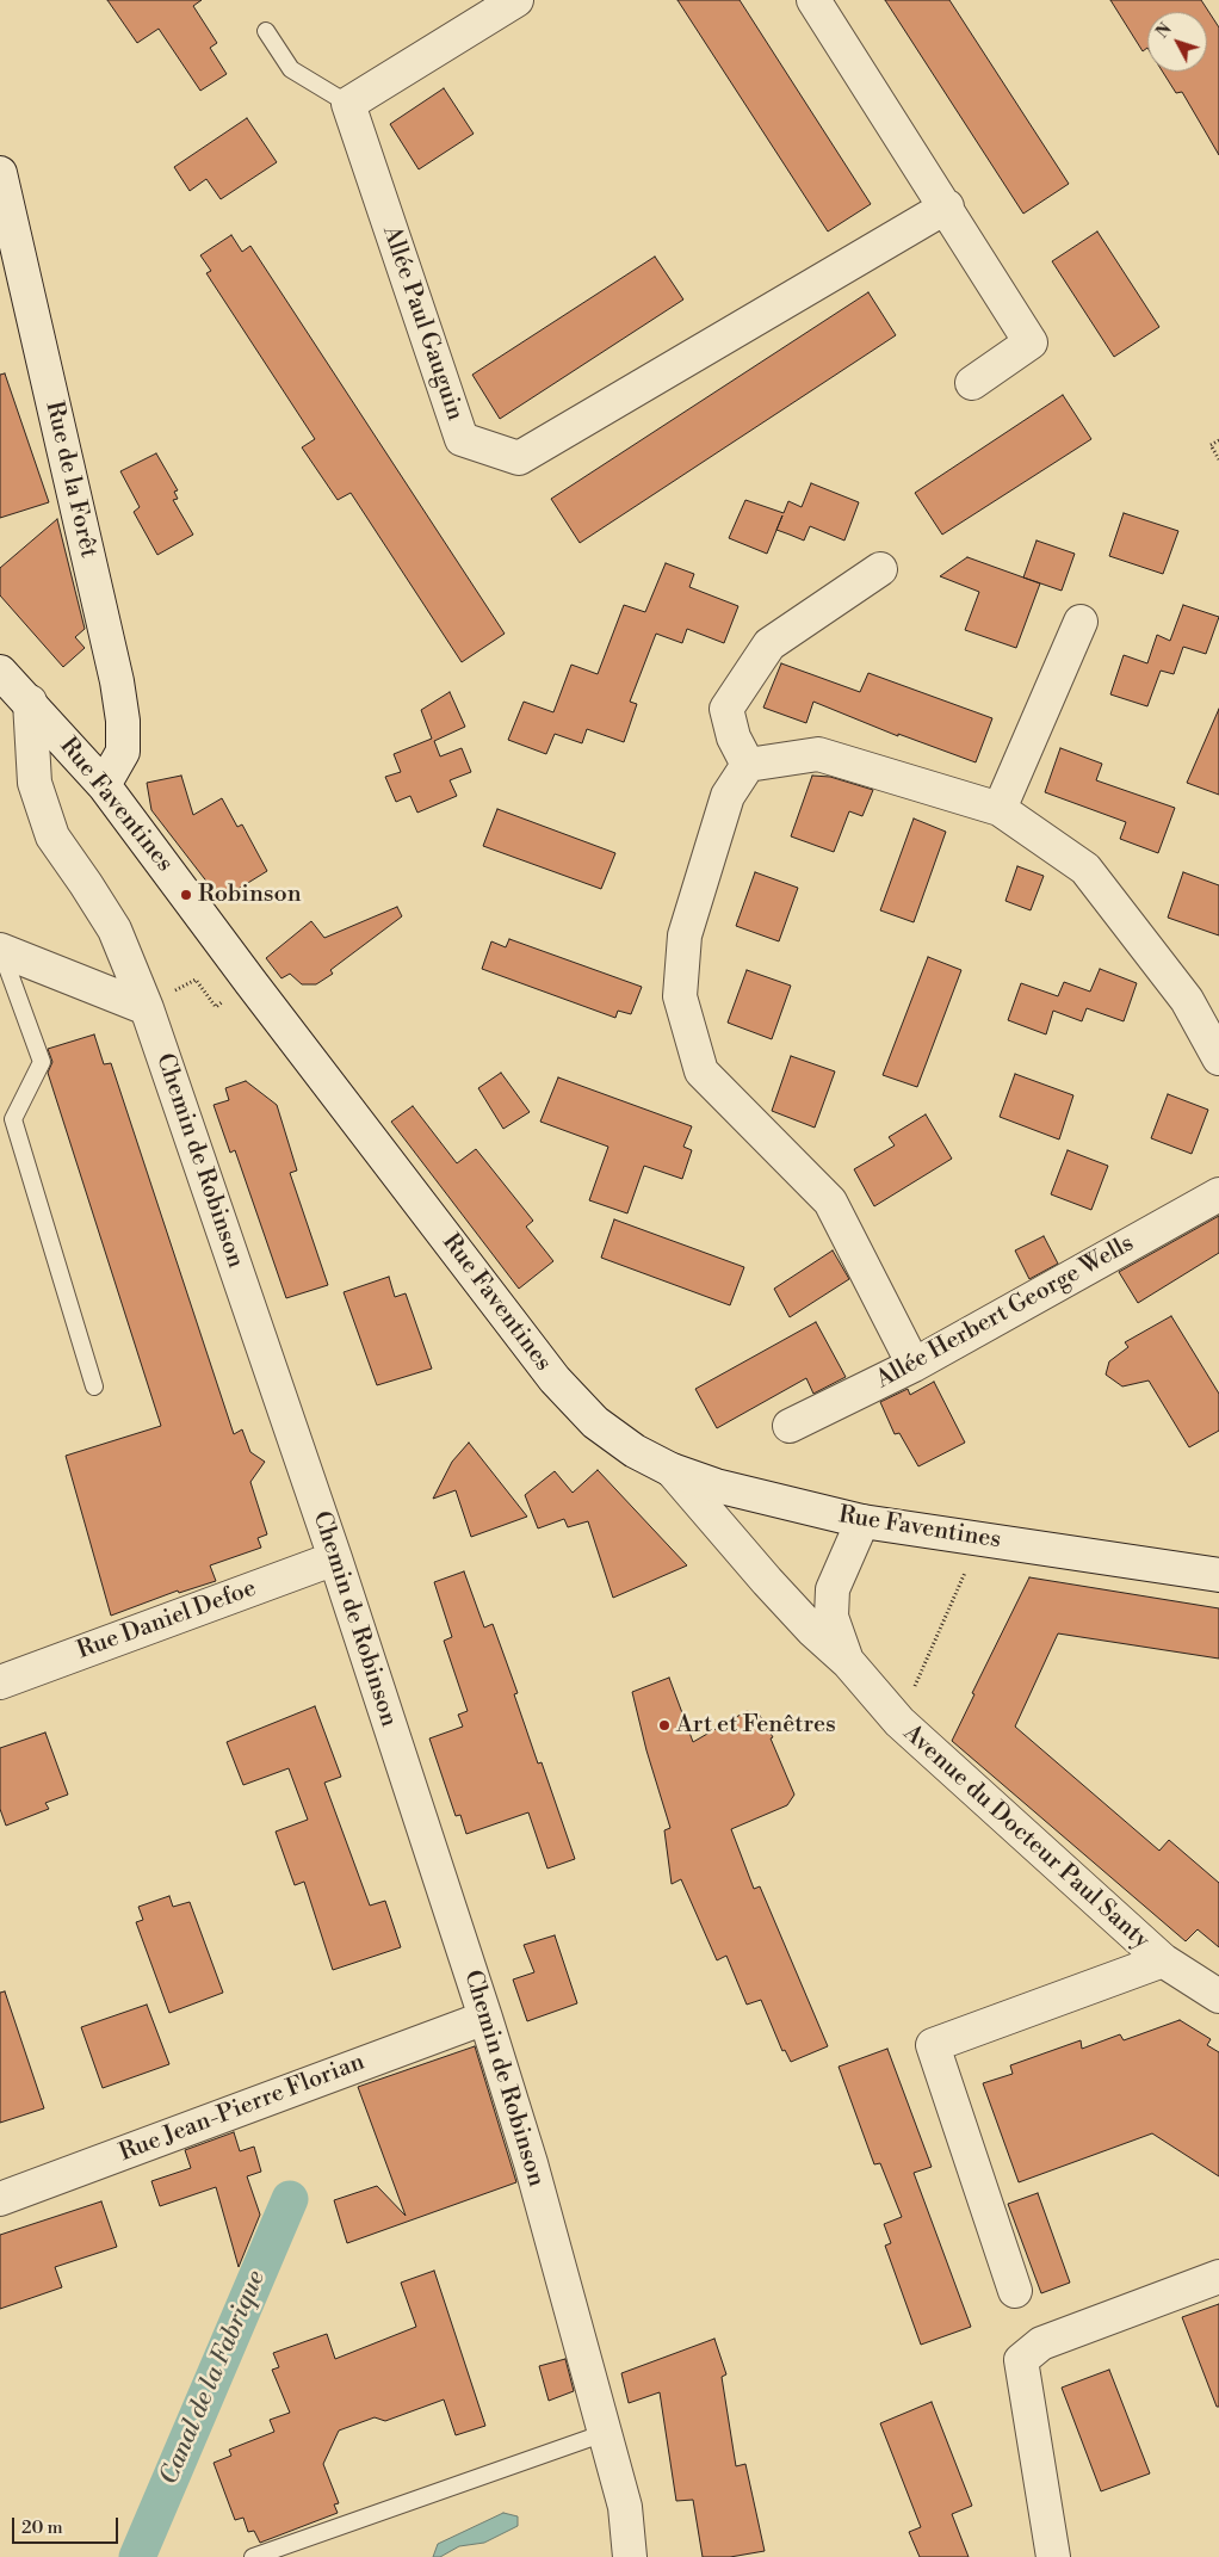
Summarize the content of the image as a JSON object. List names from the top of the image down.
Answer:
{
  "streets": {
    "street": [
      "Allée Paul Gauguin",
      "Rue de la Forêt",
      "Rue Faventines",
      "Chemin de Robinson",
      "Allée Herbert George Wells",
      "Rue Daniel Defoe",
      "Avenue du Docteur Paul Santy",
      "Rue Jean-Pierre Florian"
    ]
  },
  "crossings": [
    ["Rue de la Forêt", "Rue Faventines"],
    ["Rue Faventines", "Chemin de Robinson"],
    ["Rue Faventines", "Avenue du Docteur Paul Santy"],
    ["Chemin de Robinson", "Rue Daniel Defoe"],
    ["Chemin de Robinson", "Rue Jean-Pierre Florian"]
  ],
  "water": ["Canal de la Fabrique"],
  "places": ["Robinson", "Art et Fenêtres"],
  "scale_bar": "20 m",
  "north": "top left"
}
